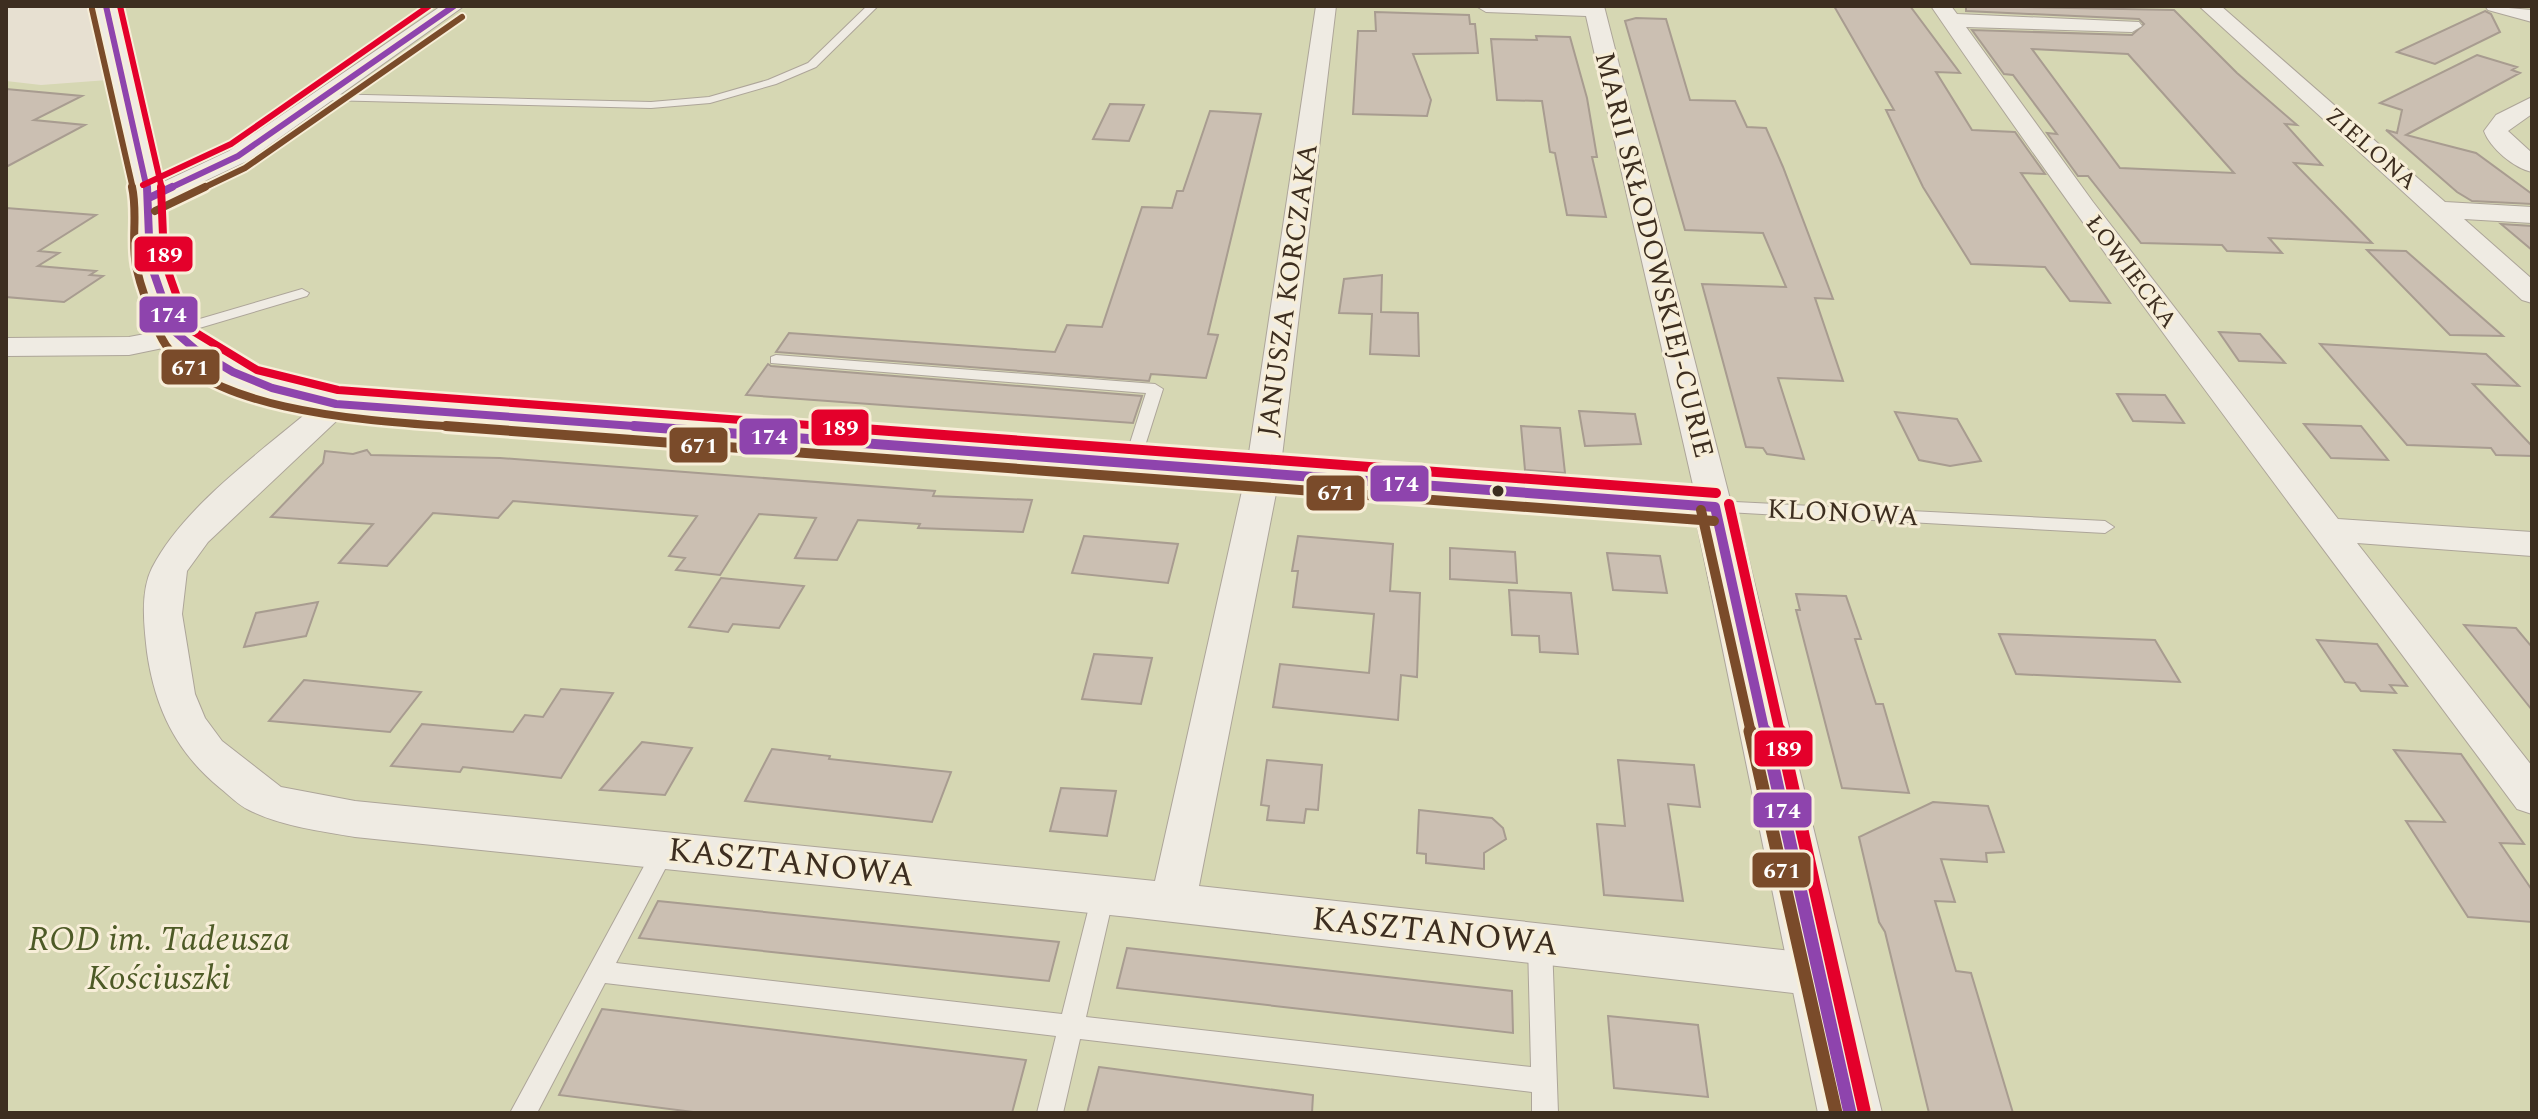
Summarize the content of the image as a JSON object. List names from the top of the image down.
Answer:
{
  "streets": {
    "street": [
      "ZIELONA",
      "MARII SKŁODOWSKIEJ-CURIE",
      "ŁOWIECKA",
      "JANUSZA KORCZAKA",
      "KLONOWA",
      "KASZTANOWA"
    ]
  },
  "crossings": [
    ["MARII SKŁODOWSKIEJ-CURIE", "KLONOWA"],
    ["MARII SKŁODOWSKIEJ-CURIE", "KASZTANOWA"],
    ["JANUSZA KORCZAKA", "KLONOWA"],
    ["JANUSZA KORCZAKA", "KASZTANOWA"],
    ["KLONOWA", "KASZTANOWA"]
  ],
  "parks": ["ROD im. Tadeusza Kościuszki"],
  "lines": ["transit line 174", "transit line 189", "transit line 671"]
}
